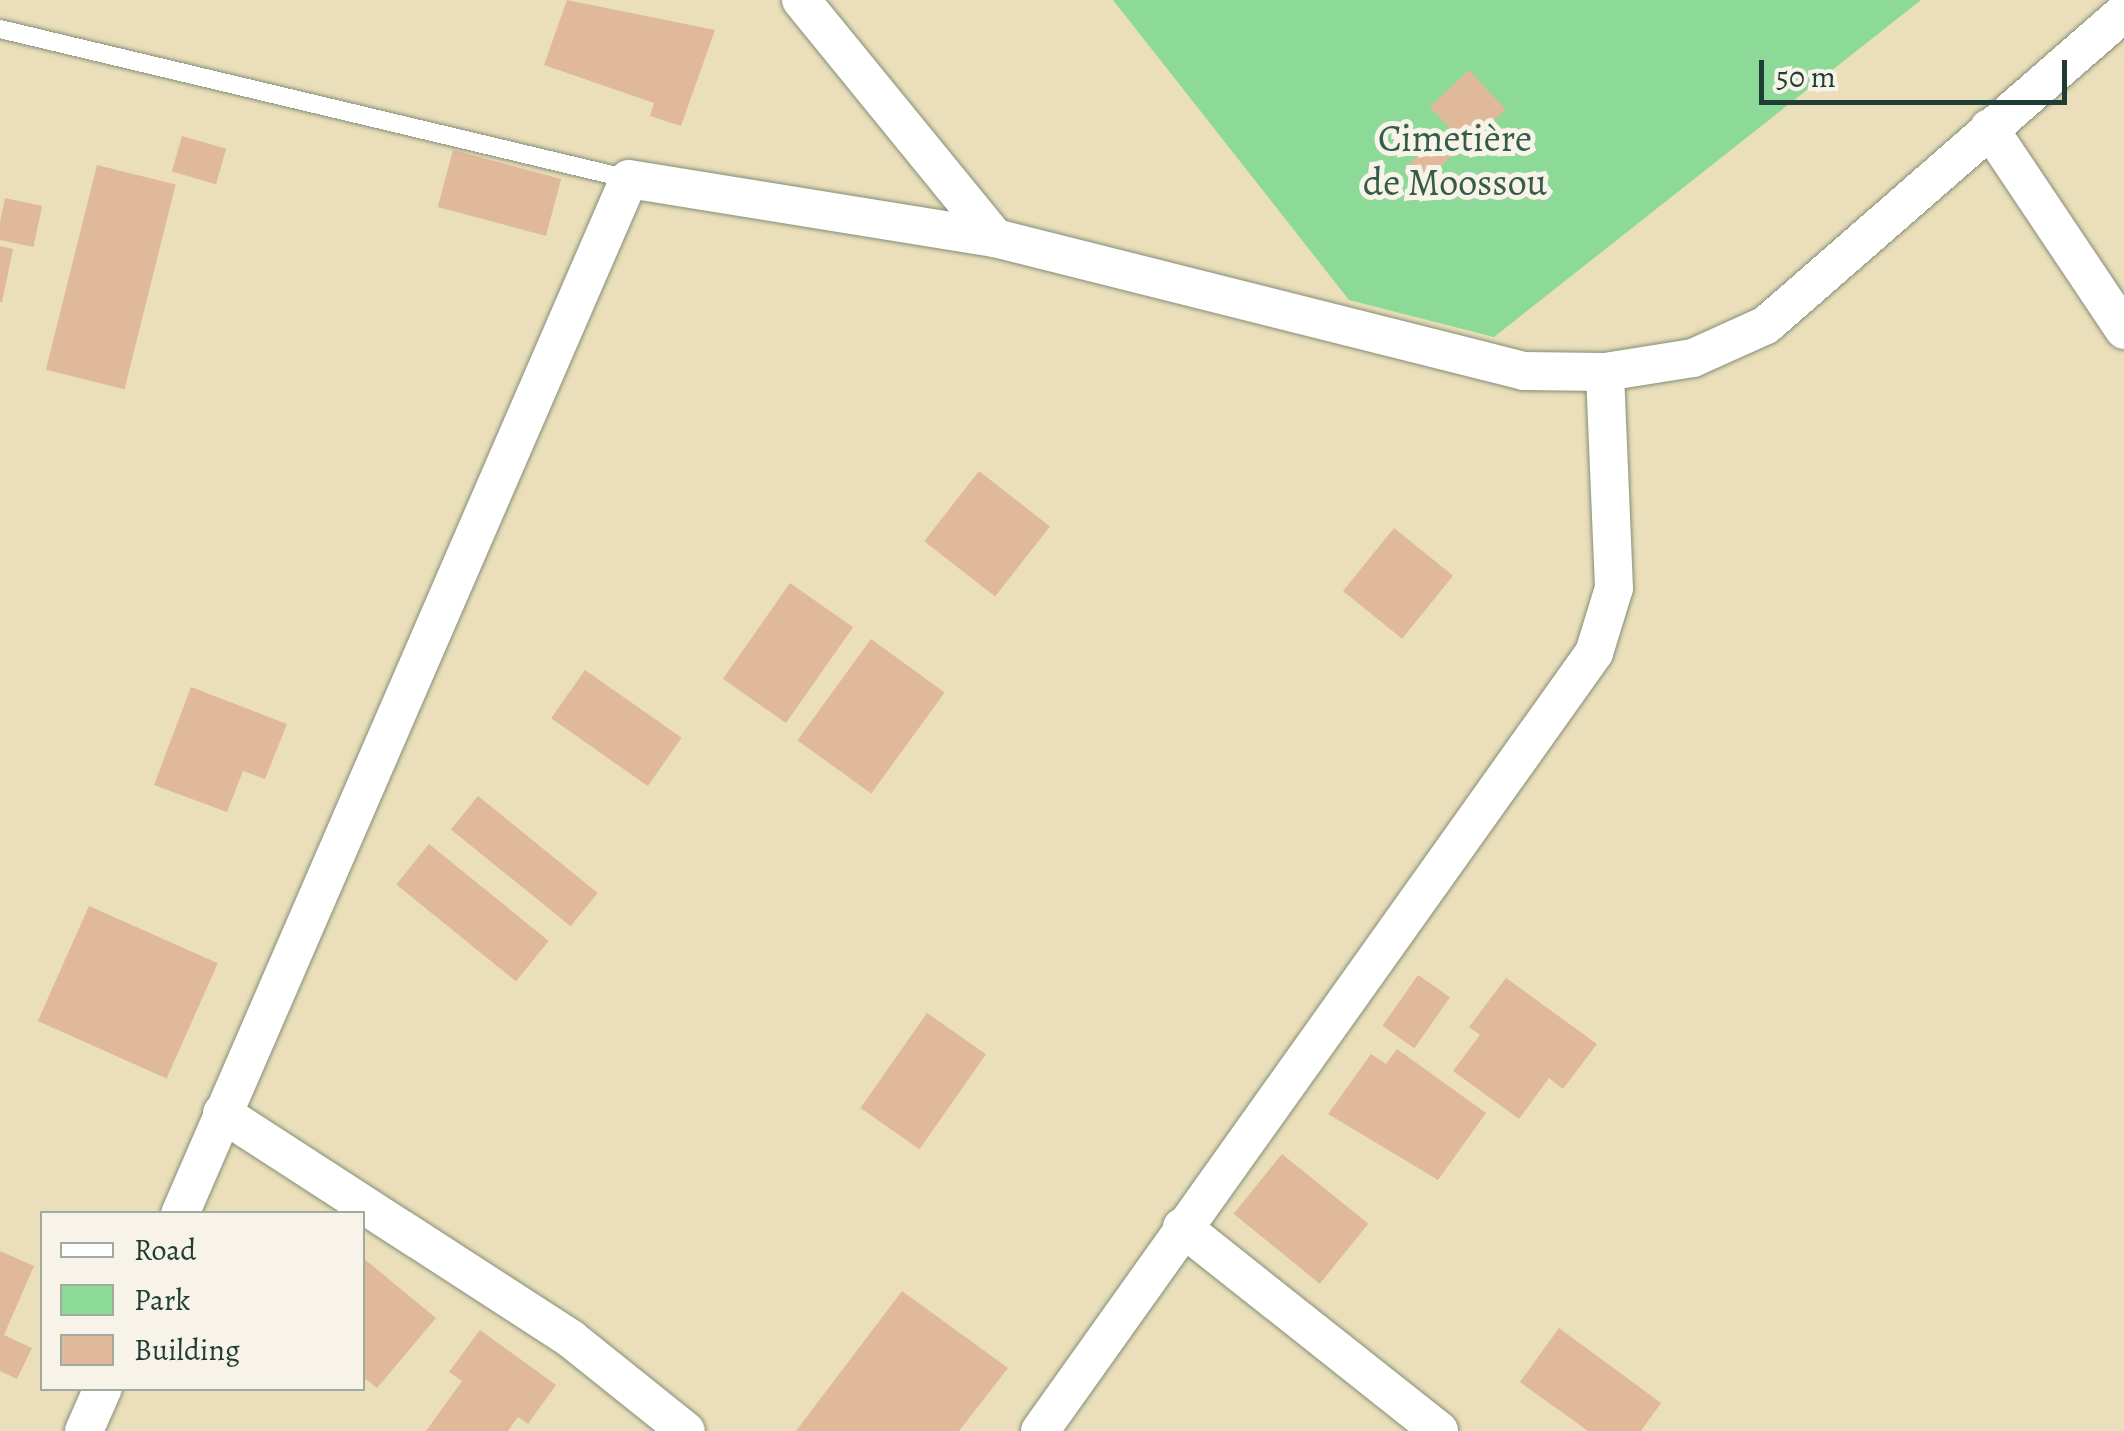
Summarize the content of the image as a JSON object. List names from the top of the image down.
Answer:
{
  "parks": ["Cimetière de Moossou"],
  "legend": ["Road", "Park", "Building"],
  "scale_bar": "50 m"
}
